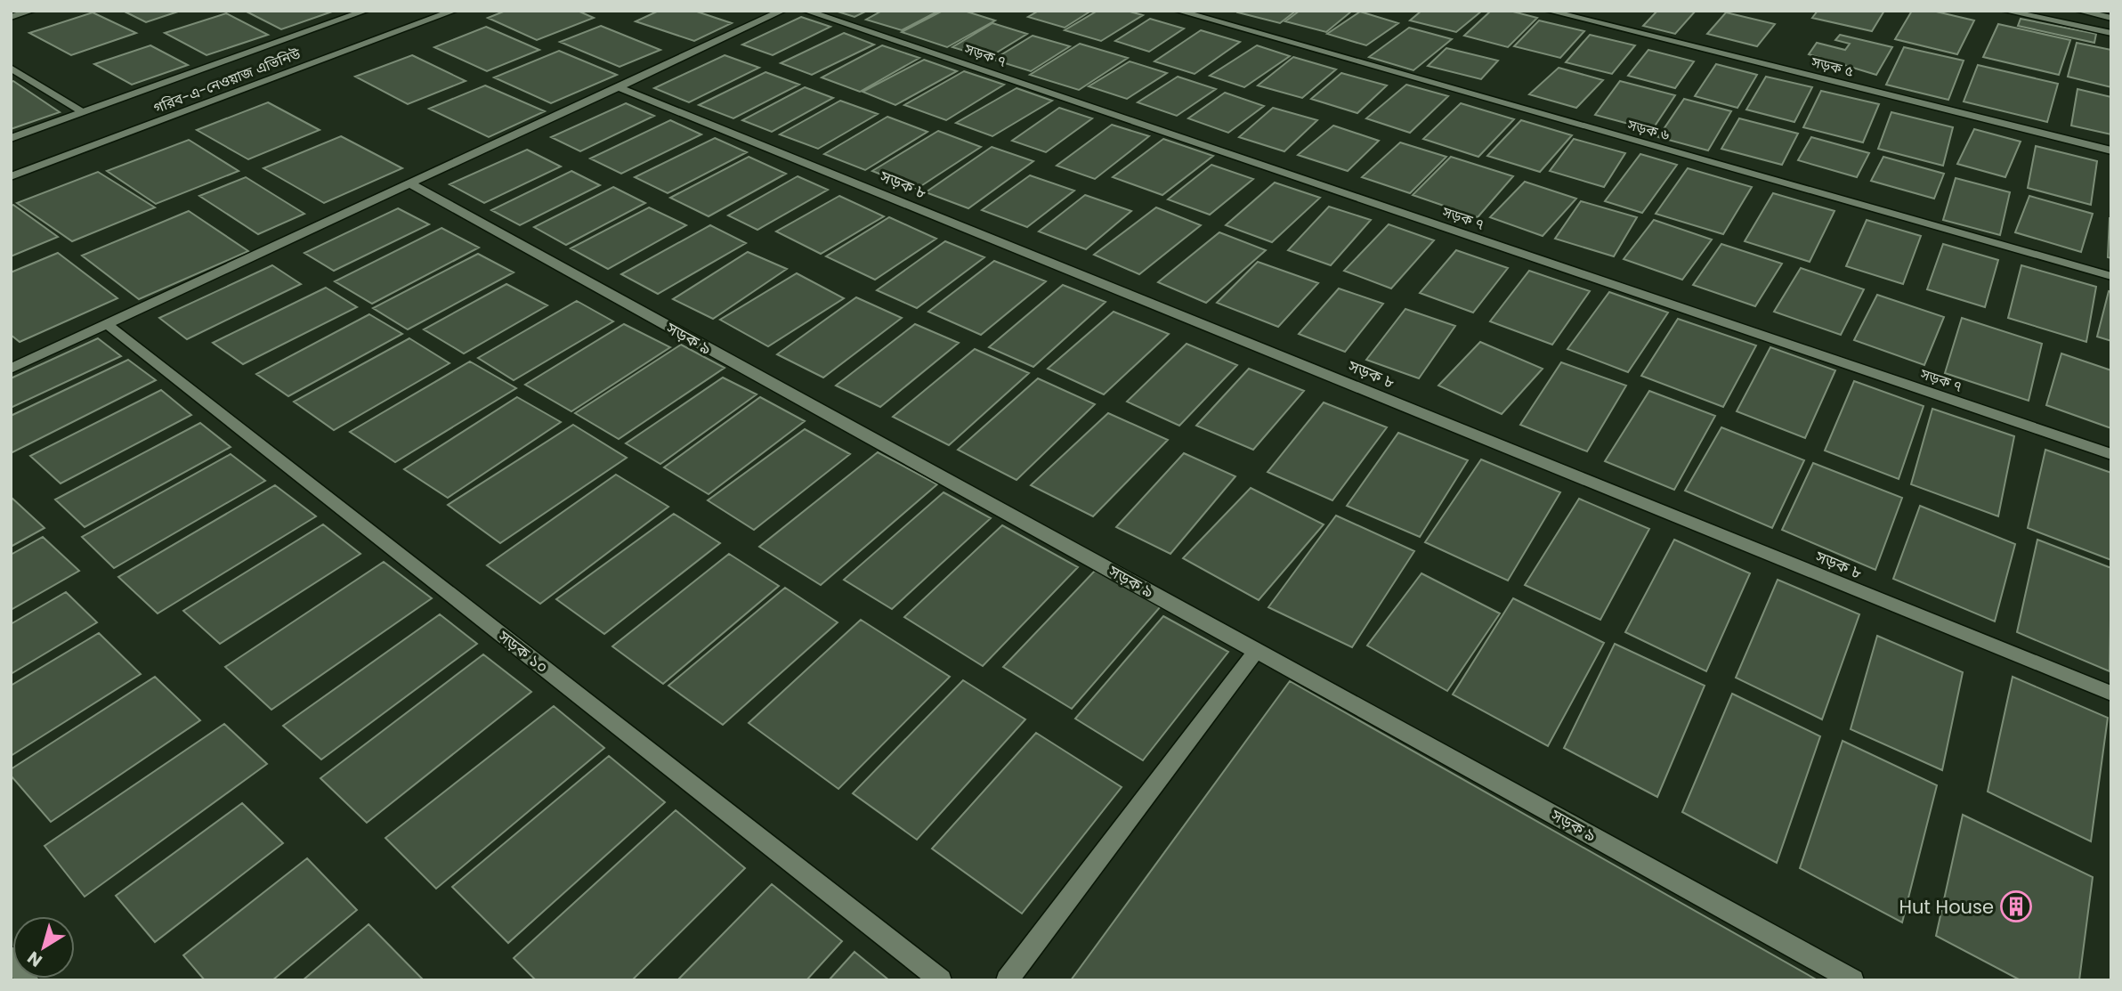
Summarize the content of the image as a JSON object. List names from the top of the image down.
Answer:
{
  "streets": {
    "street": [
      "সড়ক ৭",
      "সড়ক ৫",
      "গরিব-এ-নেওয়াজ এভিনিউ",
      "সড়ক ৬",
      "সড়ক ৮",
      "সড়ক ৯",
      "সড়ক ১০"
    ]
  },
  "places": {
    "building": ["Hut House"]
  },
  "north": "bottom left"
}
